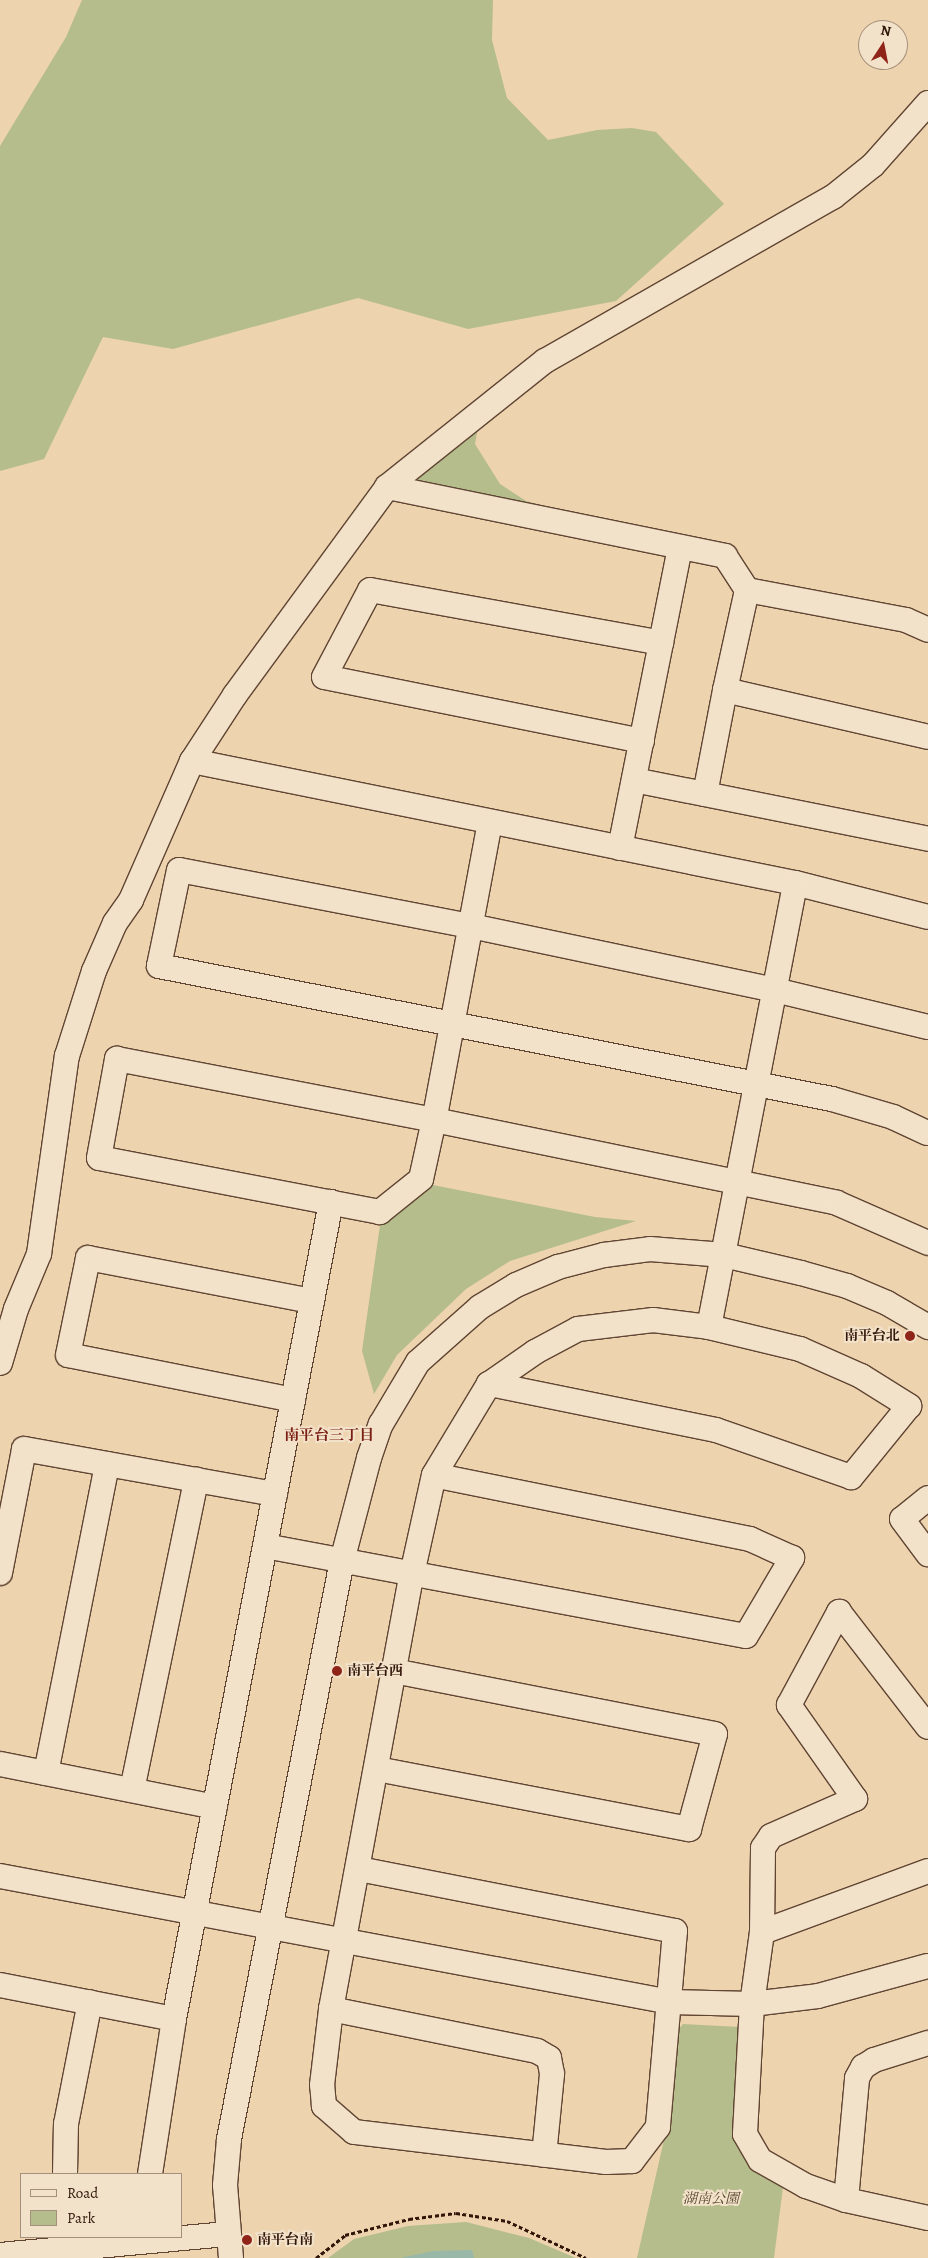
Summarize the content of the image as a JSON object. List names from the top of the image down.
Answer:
{
  "districts": ["南平台三丁目"],
  "parks": ["湖南公園"],
  "places": ["南平台北", "南平台西", "南平台南"],
  "legend": ["Road", "Park"],
  "north": "top"
}
